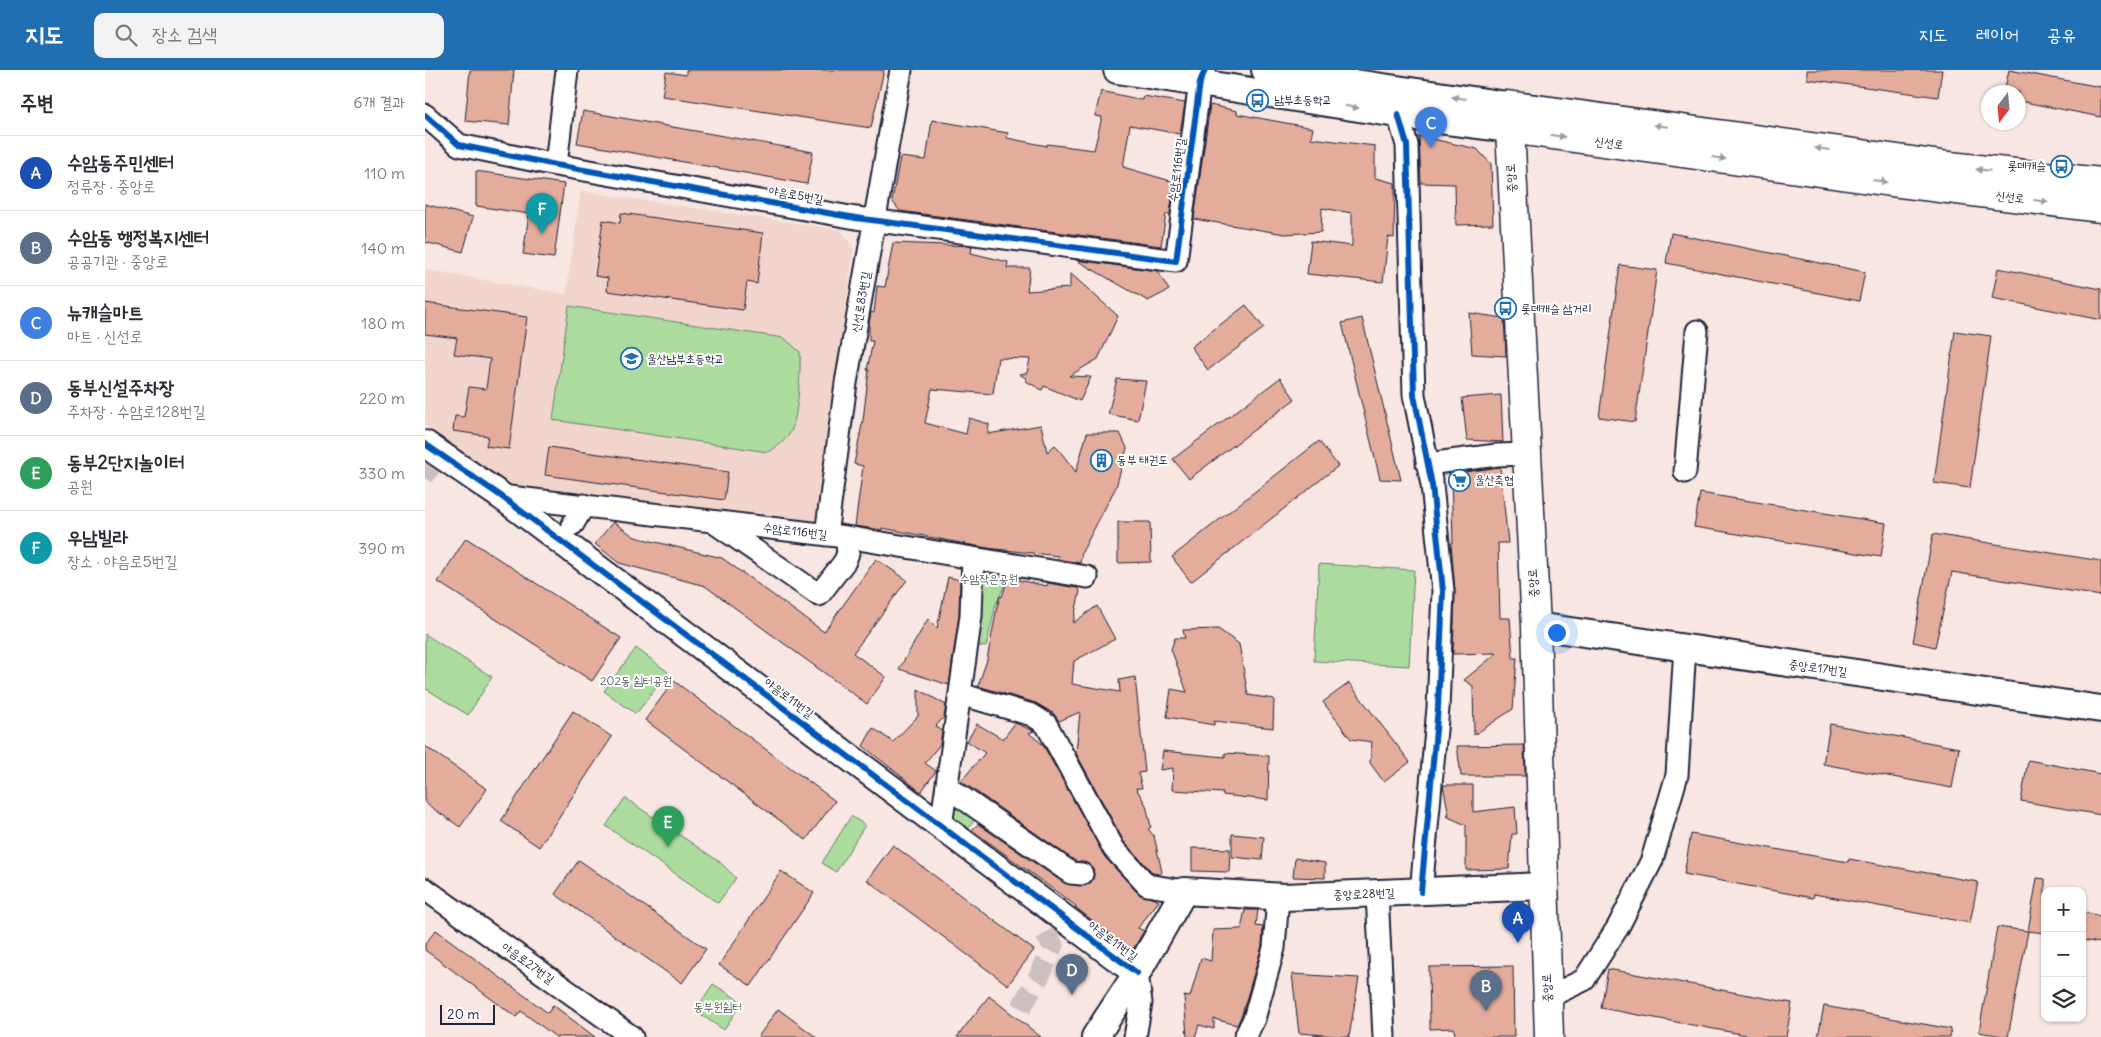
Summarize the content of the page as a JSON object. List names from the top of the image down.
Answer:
{
  "streets": {
    "main road": ["신선로", "중앙로"],
    "street": [
      "수암로116번길",
      "야음로5번길",
      "신선로83번길",
      "중앙로17번길",
      "야음로11번길",
      "중앙로28번길",
      "야음로27번길"
    ]
  },
  "crossings": [
    ["신선로", "수암로116번길"],
    ["신선로", "중앙로"],
    ["수암로116번길", "야음로5번길"],
    ["수암로116번길", "신선로83번길"],
    ["수암로116번길", "야음로11번길"],
    ["중앙로", "중앙로17번길"],
    ["중앙로", "중앙로28번길"],
    ["야음로5번길", "신선로83번길"]
  ],
  "parks": ["수암작은공원", "202동 쉼터공원", "동부원쉼터"],
  "places": {
    "bus stop": ["남부초등학교", "롯데캐슬", "롯데캐슬 삼거리"],
    "school or university": ["울산남부초등학교"],
    "building": ["동부 태권도"],
    "supermarket": ["울산축협"]
  },
  "scale_bar": "20 m",
  "north": "bottom",
  "page": {
    "header": "지도",
    "search": "장소 검색",
    "nav": ["지도", "레이어", "공유"],
    "heading": ["주변", "6개 결과"],
    "pins": [
      "C",
      "F",
      "E",
      "A",
      "D",
      "B"
    ],
    "list": [
      {
        "mark": "A",
        "name": "수암동주민센터",
        "note": "정류장 · 중앙로",
        "value": "110 m"
      },
      {
        "mark": "B",
        "name": "수암동 행정복지센터",
        "note": "공공기관 · 중앙로",
        "value": "140 m"
      },
      {
        "mark": "C",
        "name": "뉴캐슬마트",
        "note": "마트 · 신선로",
        "value": "180 m"
      },
      {
        "mark": "D",
        "name": "동부신설주차장",
        "note": "주차장 · 수암로128번길",
        "value": "220 m"
      },
      {
        "mark": "E",
        "name": "동부2단지놀이터",
        "note": "공원",
        "value": "330 m"
      },
      {
        "mark": "F",
        "name": "우남빌라",
        "note": "장소 · 야음로5번길",
        "value": "390 m"
      }
    ],
    "map_buttons": ["+", "−"],
    "scale": "20 m"
  }
}
